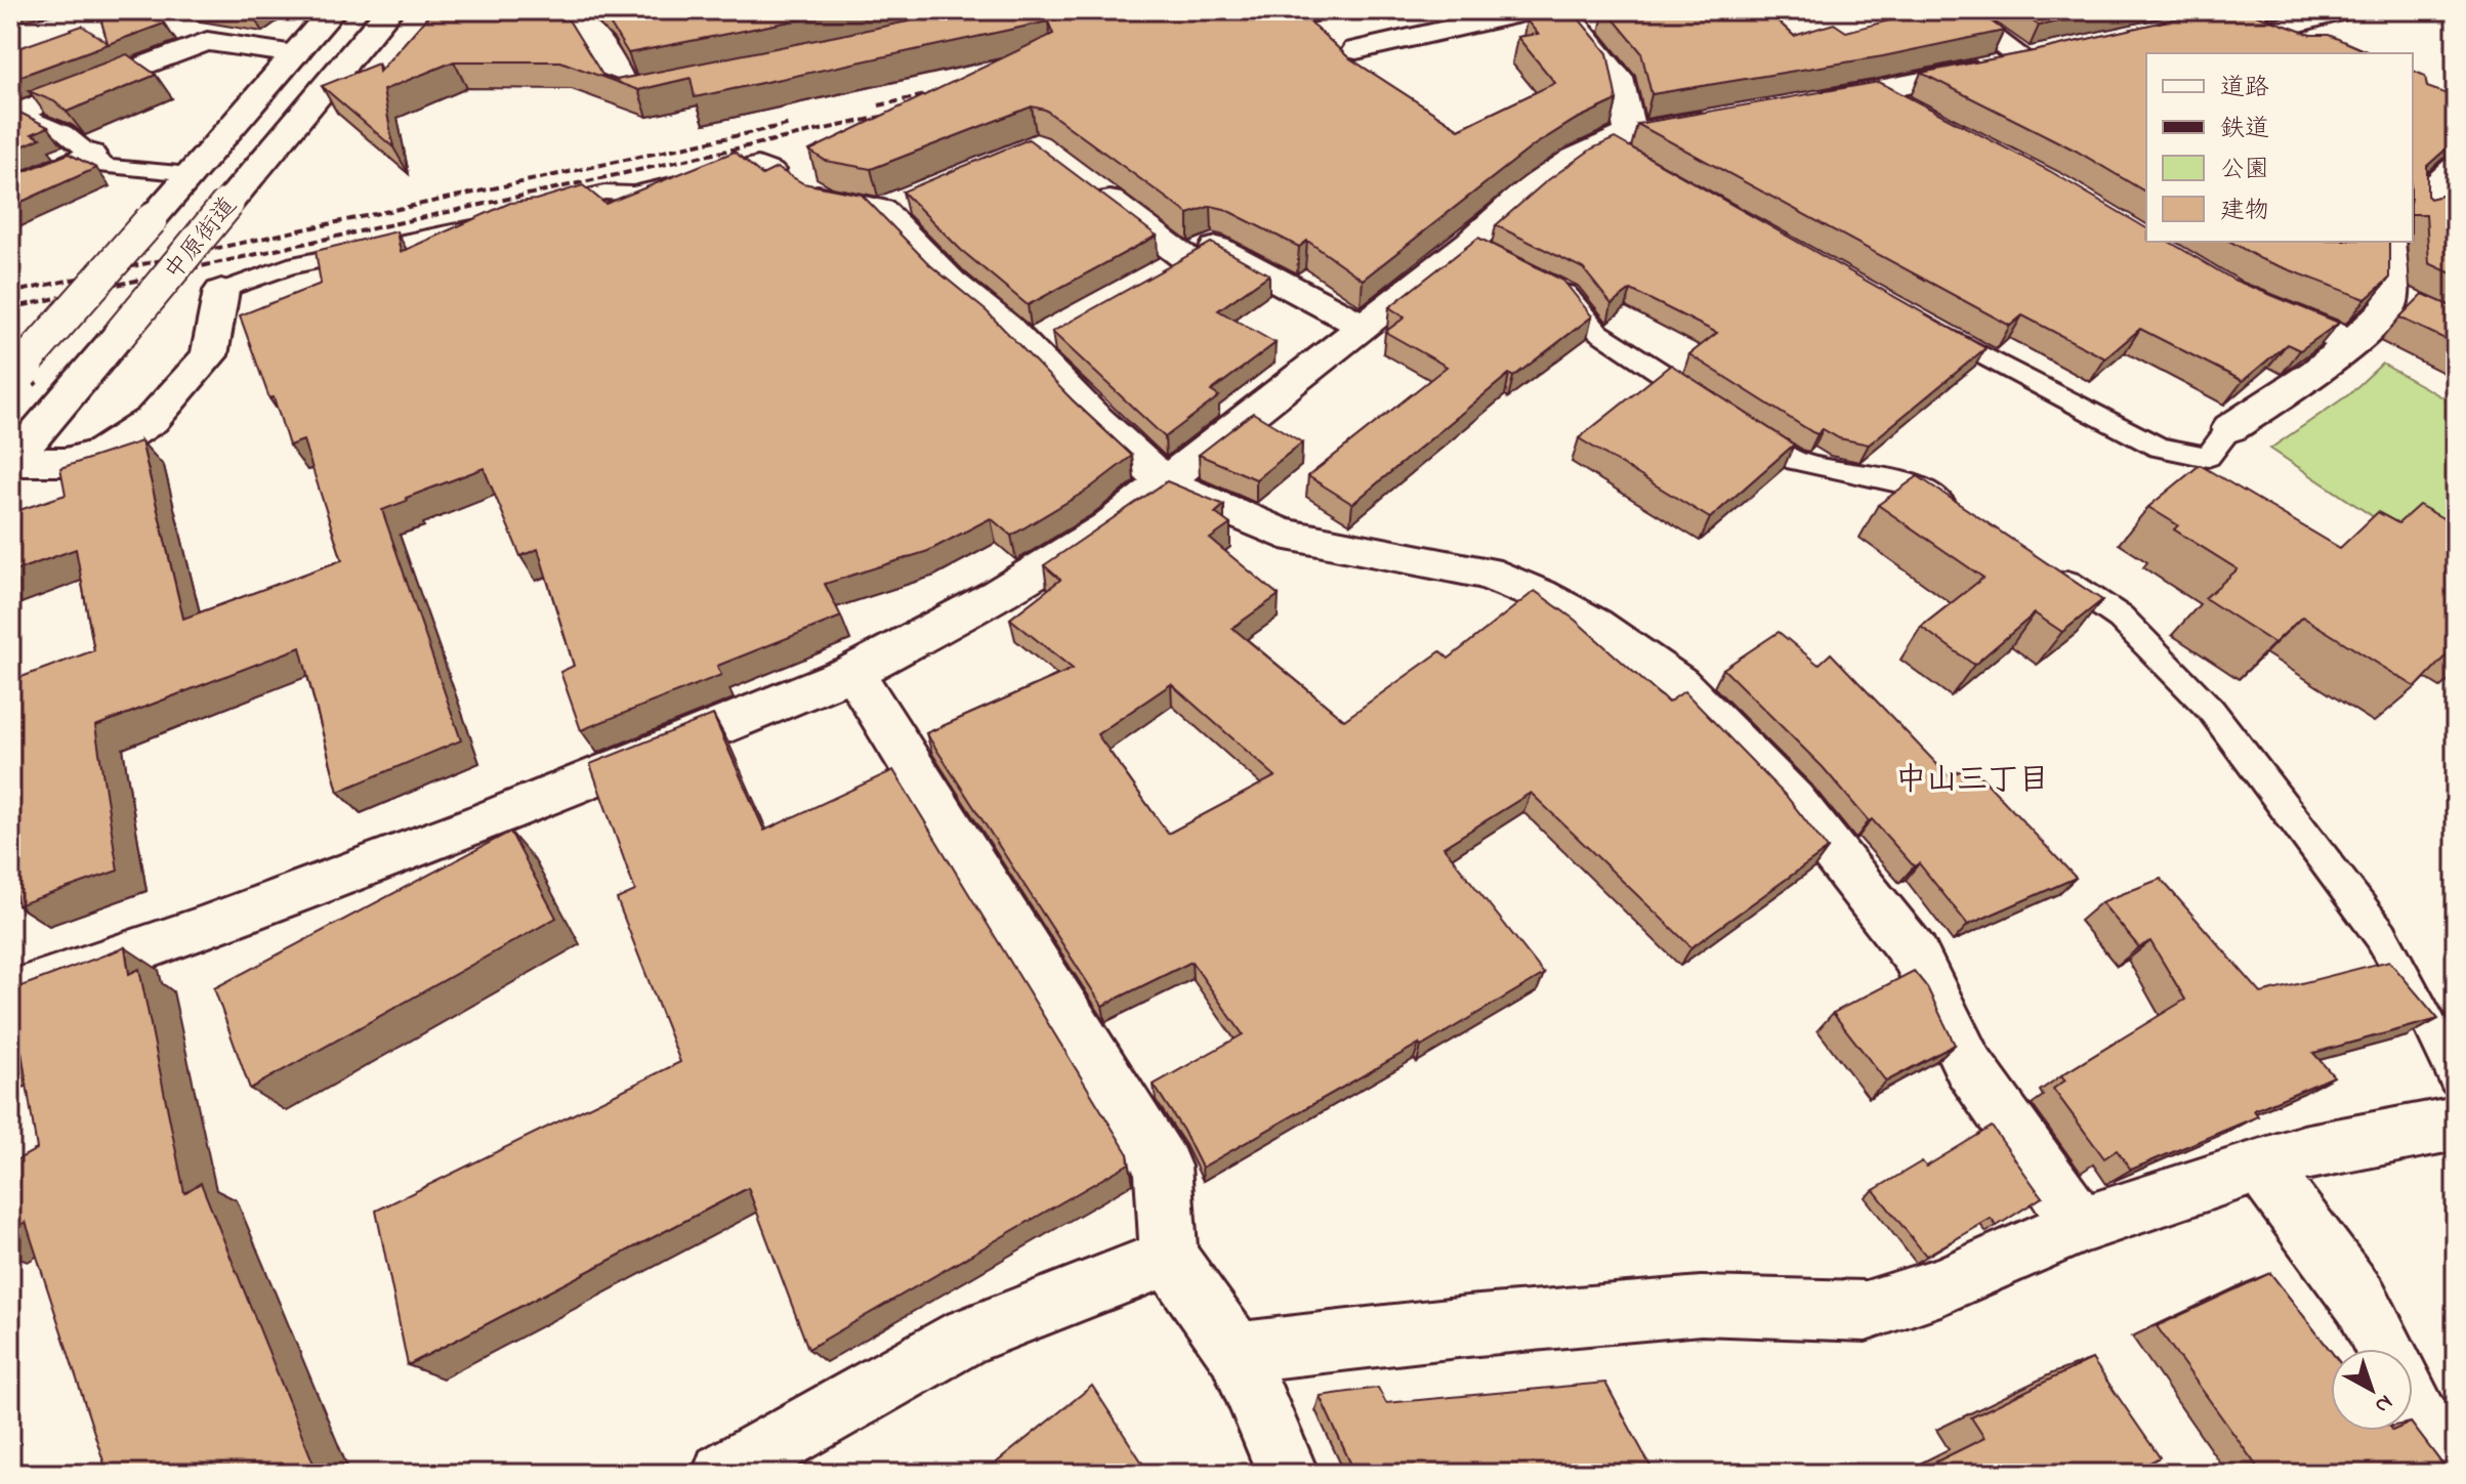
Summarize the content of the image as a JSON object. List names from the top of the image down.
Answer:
{
  "streets": {
    "street": ["中原街道"]
  },
  "districts": ["中山三丁目"],
  "legend": [
    "道路",
    "鉄道",
    "公園",
    "建物"
  ],
  "north": "bottom right"
}
